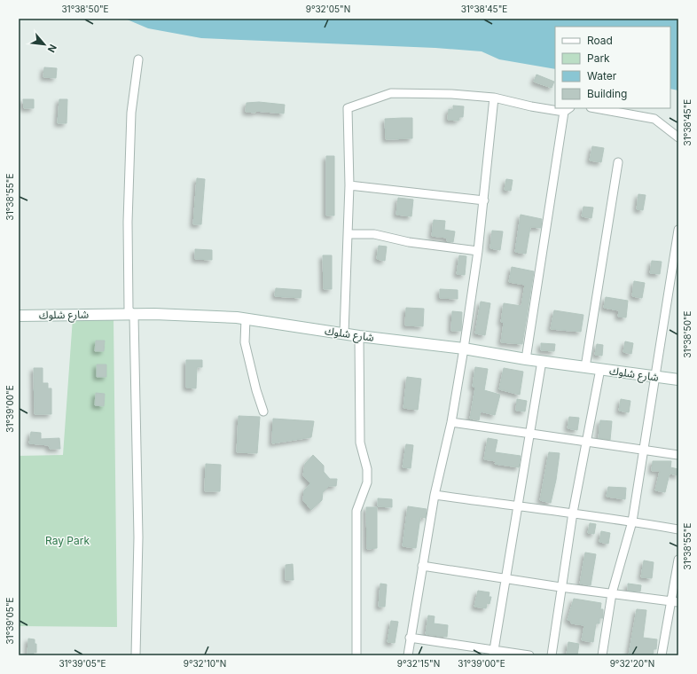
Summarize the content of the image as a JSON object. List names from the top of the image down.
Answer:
{
  "streets": {
    "street": ["شارع شلوك"]
  },
  "parks": ["Ray Park"],
  "legend": [
    "Road",
    "Park",
    "Water",
    "Building"
  ],
  "north": "bottom right",
  "coordinates": [
    "31°38'50\"E",
    "9°32'05\"N",
    "31°38'45\"E",
    "31°38'55\"E",
    "31°39'00\"E",
    "31°39'05\"E",
    "9°32'10\"N",
    "9°32'15\"N",
    "9°32'20\"N"
  ]
}
